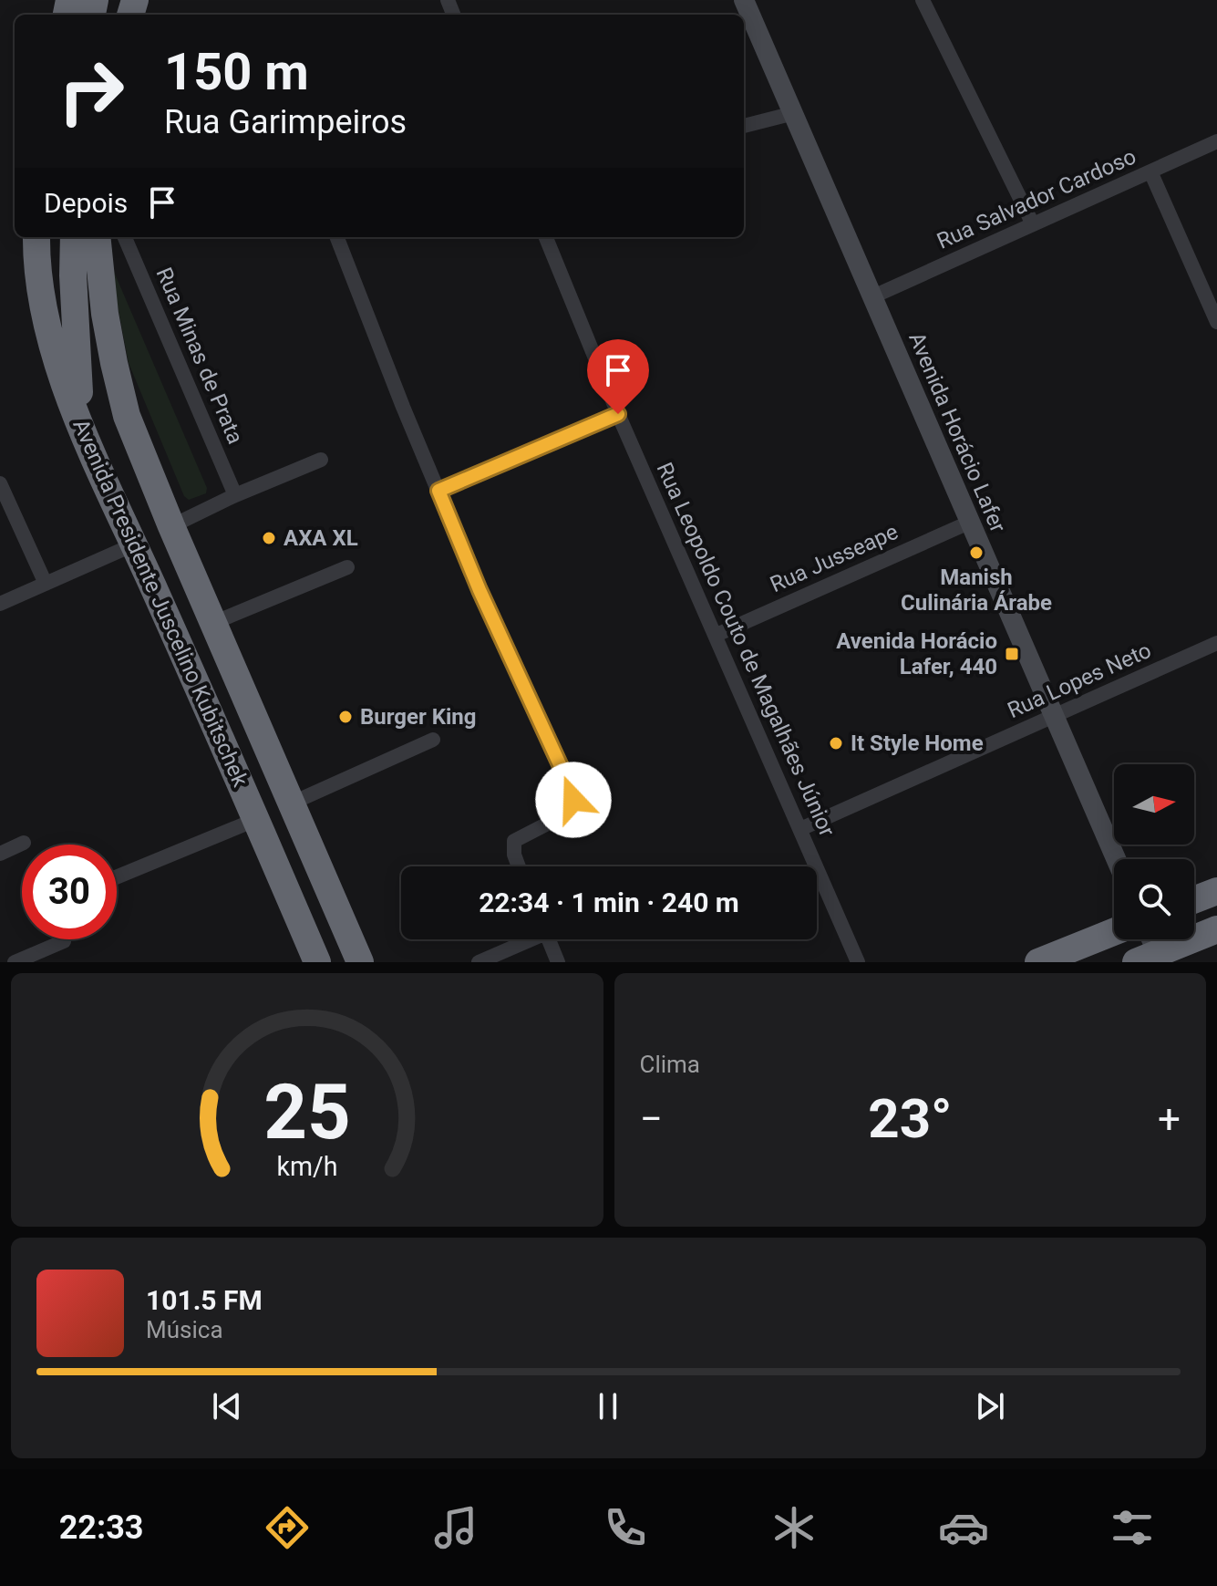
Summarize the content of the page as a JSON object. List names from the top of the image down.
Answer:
{
  "streets": {
    "highway": ["Avenida Presidente Juscelino Kubitschek"],
    "street": [
      "Rua Salvador Cardoso",
      "Rua Minas de Prata",
      "Avenida Horácio Lafer",
      "Rua Jusseape",
      "Rua Leopoldo Couto de Magalhães Júnior",
      "Rua Lopes Neto"
    ]
  },
  "crossings": [
    ["Rua Salvador Cardoso", "Avenida Horácio Lafer"],
    ["Avenida Horácio Lafer", "Rua Jusseape"],
    ["Avenida Horácio Lafer", "Rua Lopes Neto"],
    ["Rua Jusseape", "Rua Leopoldo Couto de Magalhães Júnior"],
    ["Rua Leopoldo Couto de Magalhães Júnior", "Rua Lopes Neto"]
  ],
  "places": {
    "other": [
      "AXA XL",
      "Manish Culinária Árabe",
      "Burger King",
      "It Style Home"
    ],
    "transit": ["Avenida Horácio Lafer, 440"]
  },
  "north": "right",
  "page": {
    "turn": ["150 m", "Rua Garimpeiros"],
    "then": "Depois",
    "limit": "30",
    "trip": "22:34 · 1 min · 240 m",
    "tile": "Clima",
    "heat": ["−", "23°", "+"],
    "song": ["101.5 FM", "Música"],
    "tabs": "22:33",
    "gauge": ["25", "km/h"]
  }
}
